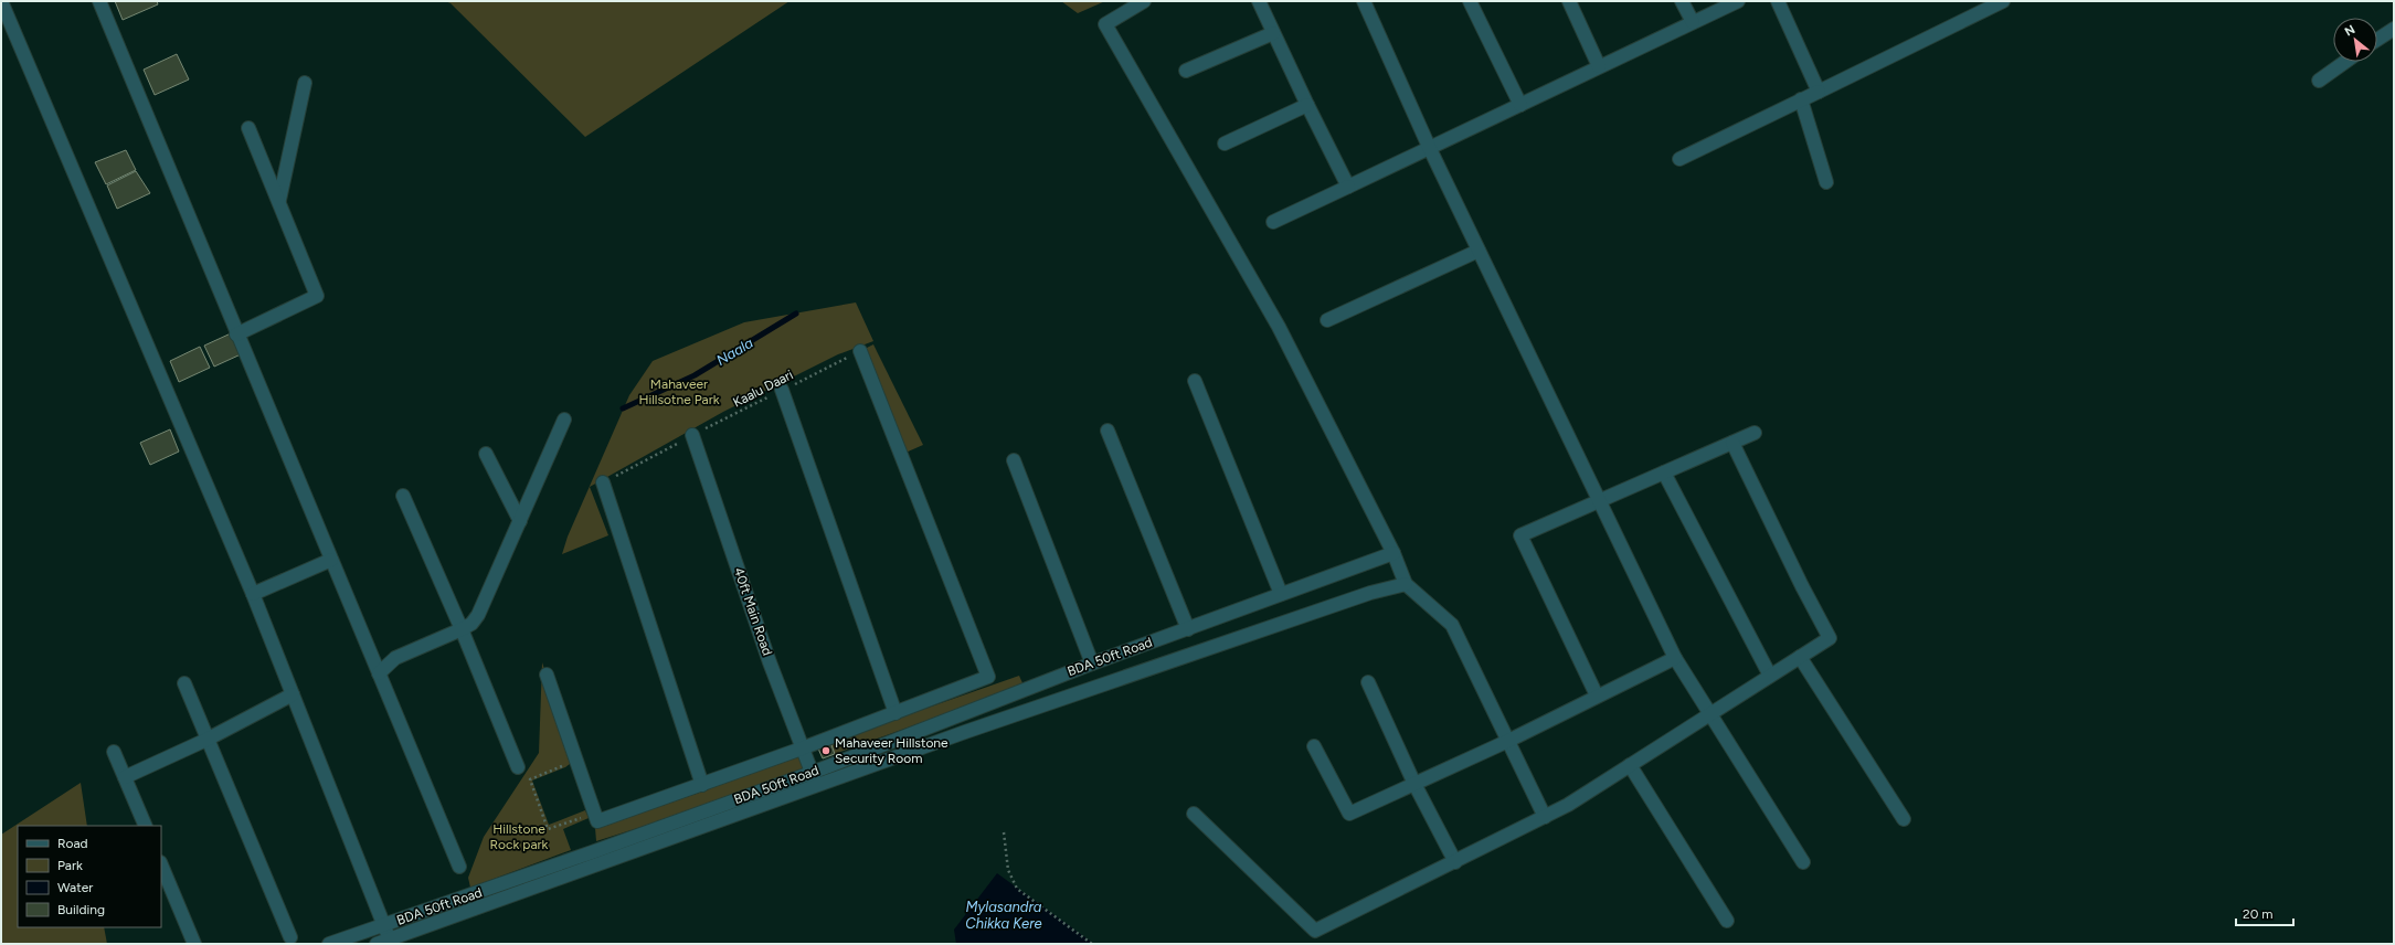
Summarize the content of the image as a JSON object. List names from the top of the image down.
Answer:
{
  "streets": {
    "street": ["40ft Main Road", "BDA 50ft Road"],
    "path": ["Kaalu Daari"]
  },
  "crossings": [
    ["Kaalu Daari", "40ft Main Road"],
    ["40ft Main Road", "BDA 50ft Road"]
  ],
  "water": ["Naala", "Mylasandra Chikka Kere"],
  "parks": ["Mahaveer Hillsotne Park", "Hillstone Rock park"],
  "places": ["Mahaveer Hillstone Security Room"],
  "legend": [
    "Road",
    "Park",
    "Water",
    "Building"
  ],
  "scale_bar": "20 m",
  "north": "top left"
}
